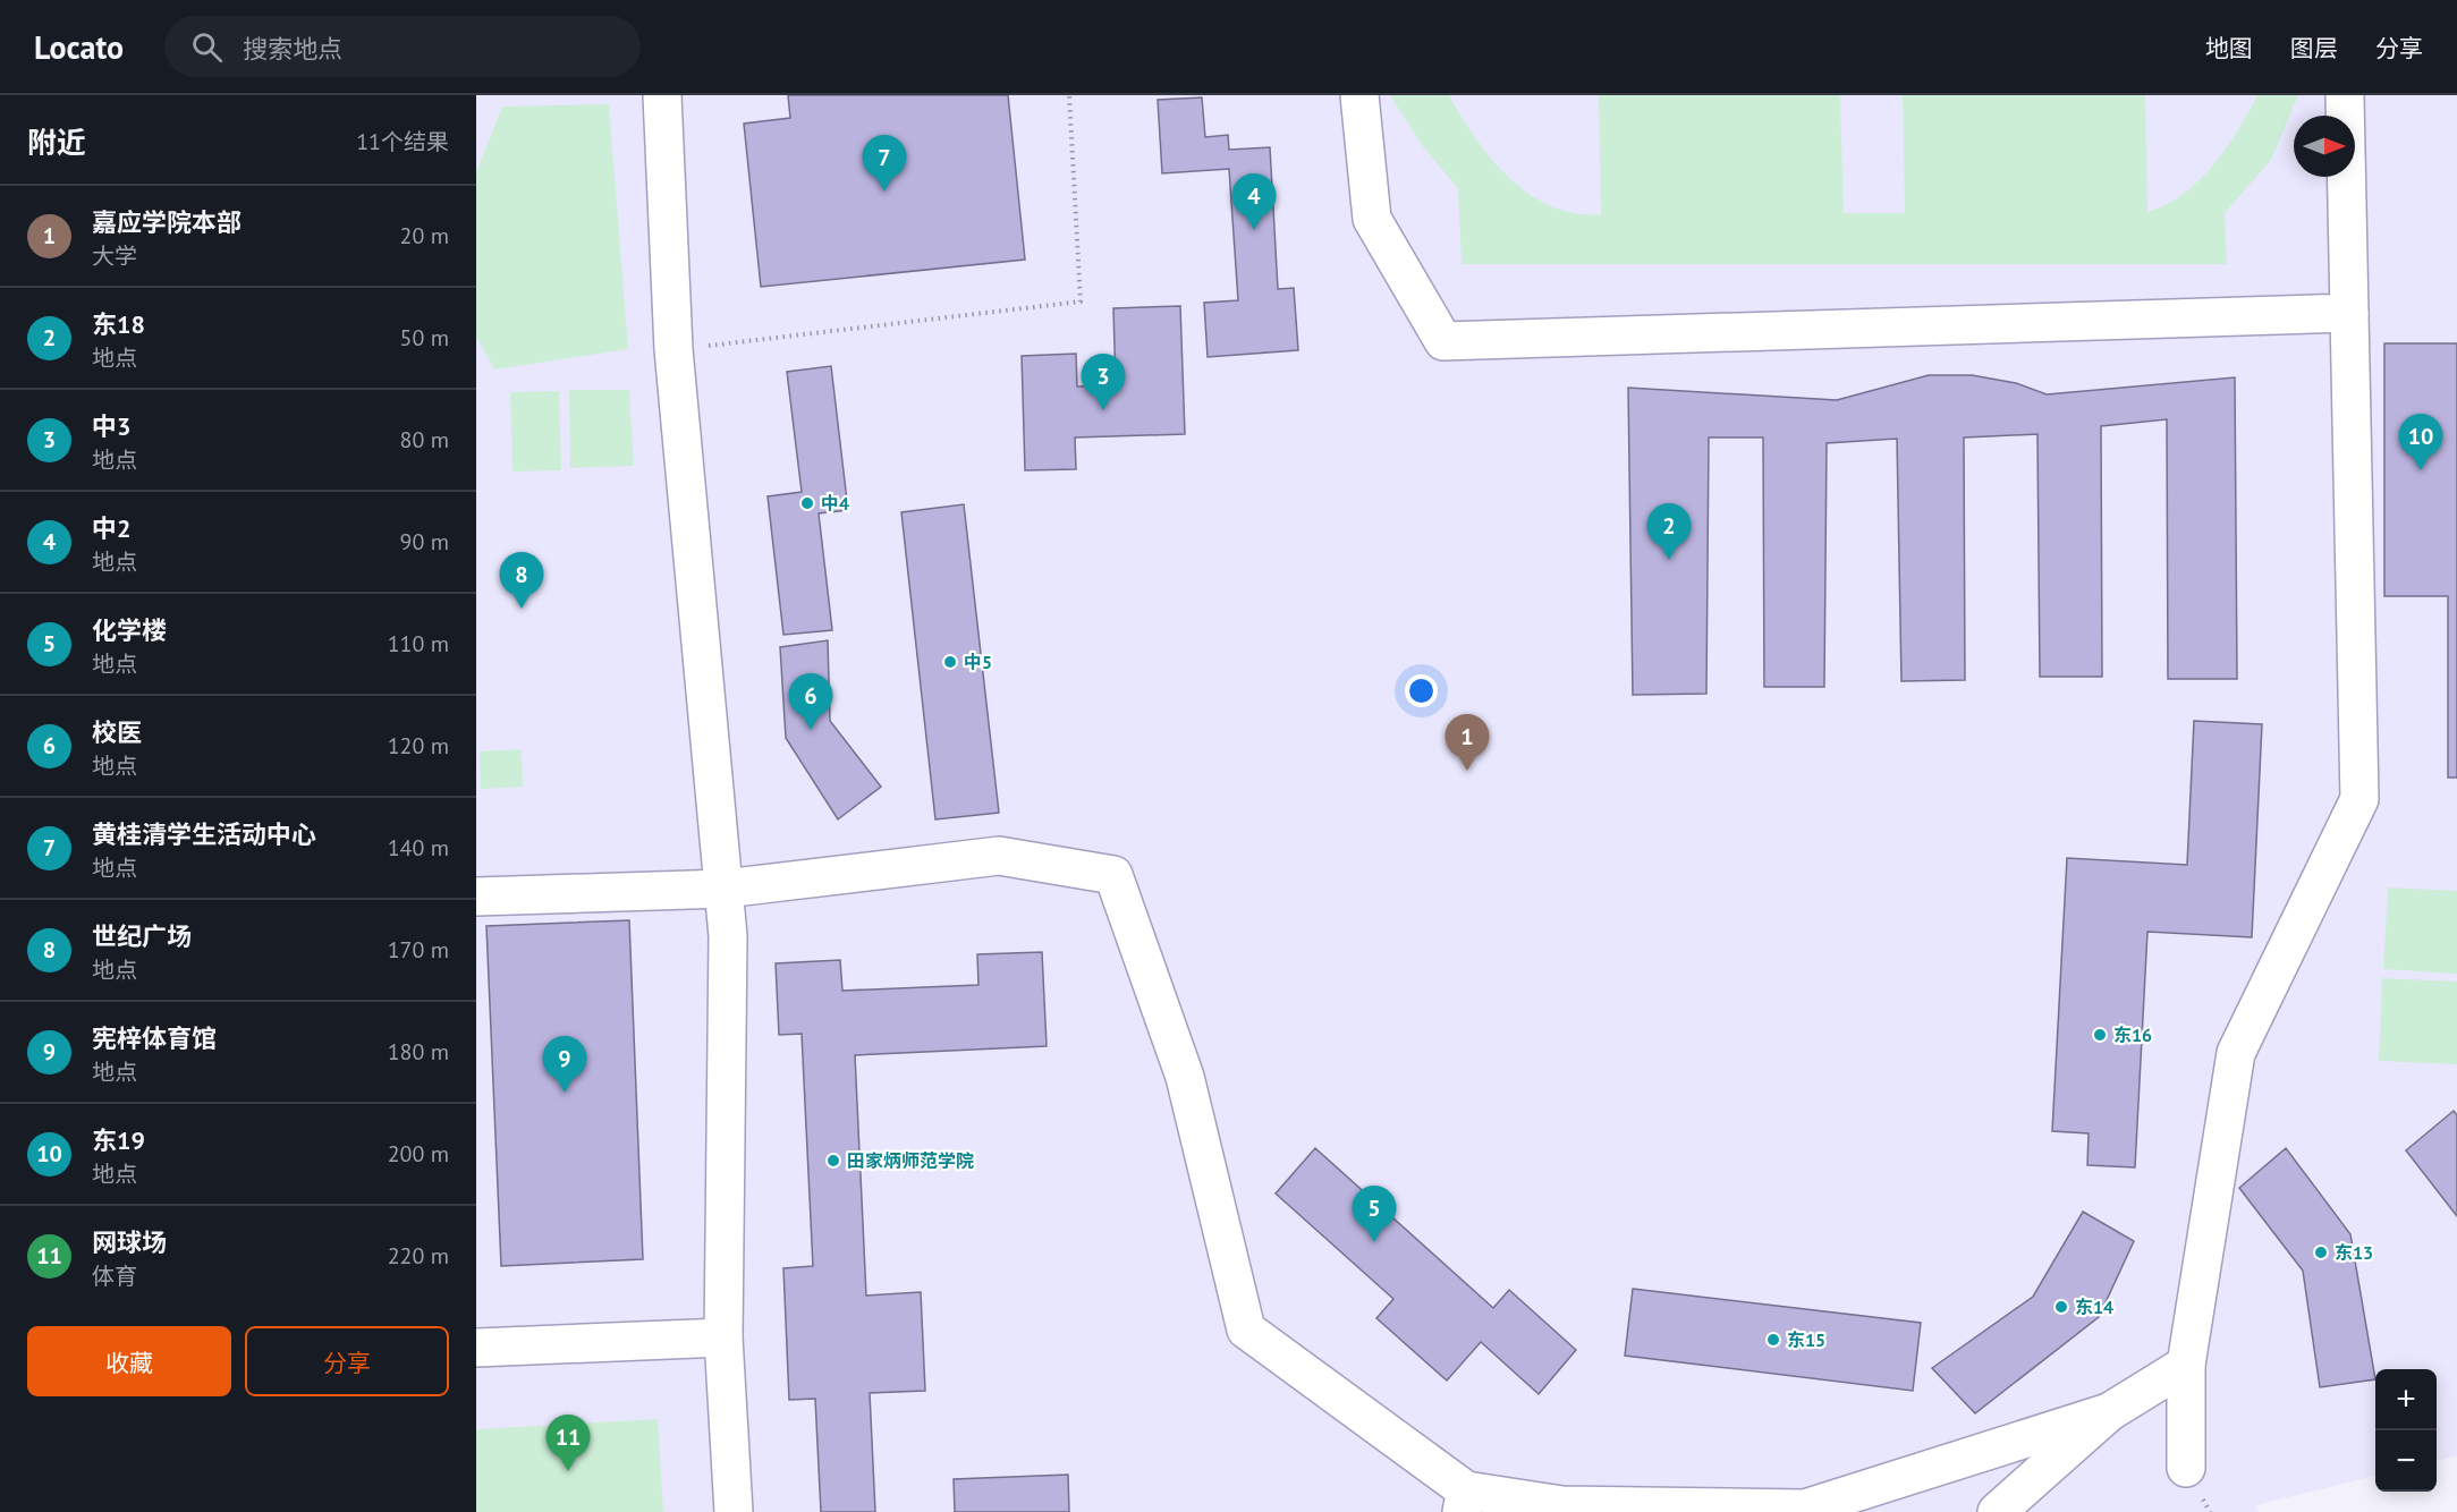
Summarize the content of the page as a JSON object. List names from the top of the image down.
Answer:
{
  "places": [
    "中4",
    "中5",
    "东16",
    "田家炳师范学院",
    "东13",
    "东14",
    "东15"
  ],
  "north": "right",
  "page": {
    "header": "Locato",
    "search": "搜索地点",
    "nav": ["地图", "图层", "分享"],
    "heading": ["附近", "11个结果"],
    "pins": [
      "7",
      "4",
      "3",
      "10",
      "2",
      "8",
      "6",
      "1",
      "9",
      "5",
      "11"
    ],
    "list": [
      {
        "mark": "1",
        "name": "嘉应学院本部",
        "note": "大学",
        "value": "20 m"
      },
      {
        "mark": "2",
        "name": "东18",
        "note": "地点",
        "value": "50 m"
      },
      {
        "mark": "3",
        "name": "中3",
        "note": "地点",
        "value": "80 m"
      },
      {
        "mark": "4",
        "name": "中2",
        "note": "地点",
        "value": "90 m"
      },
      {
        "mark": "5",
        "name": "化学楼",
        "note": "地点",
        "value": "110 m"
      },
      {
        "mark": "6",
        "name": "校医",
        "note": "地点",
        "value": "120 m"
      },
      {
        "mark": "7",
        "name": "黄桂清学生活动中心",
        "note": "地点",
        "value": "140 m"
      },
      {
        "mark": "8",
        "name": "世纪广场",
        "note": "地点",
        "value": "170 m"
      },
      {
        "mark": "9",
        "name": "宪梓体育馆",
        "note": "地点",
        "value": "180 m"
      },
      {
        "mark": "10",
        "name": "东19",
        "note": "地点",
        "value": "200 m"
      },
      {
        "mark": "11",
        "name": "网球场",
        "note": "体育",
        "value": "220 m"
      }
    ],
    "buttons": ["收藏", "分享"],
    "map_buttons": ["+", "−"]
  }
}
